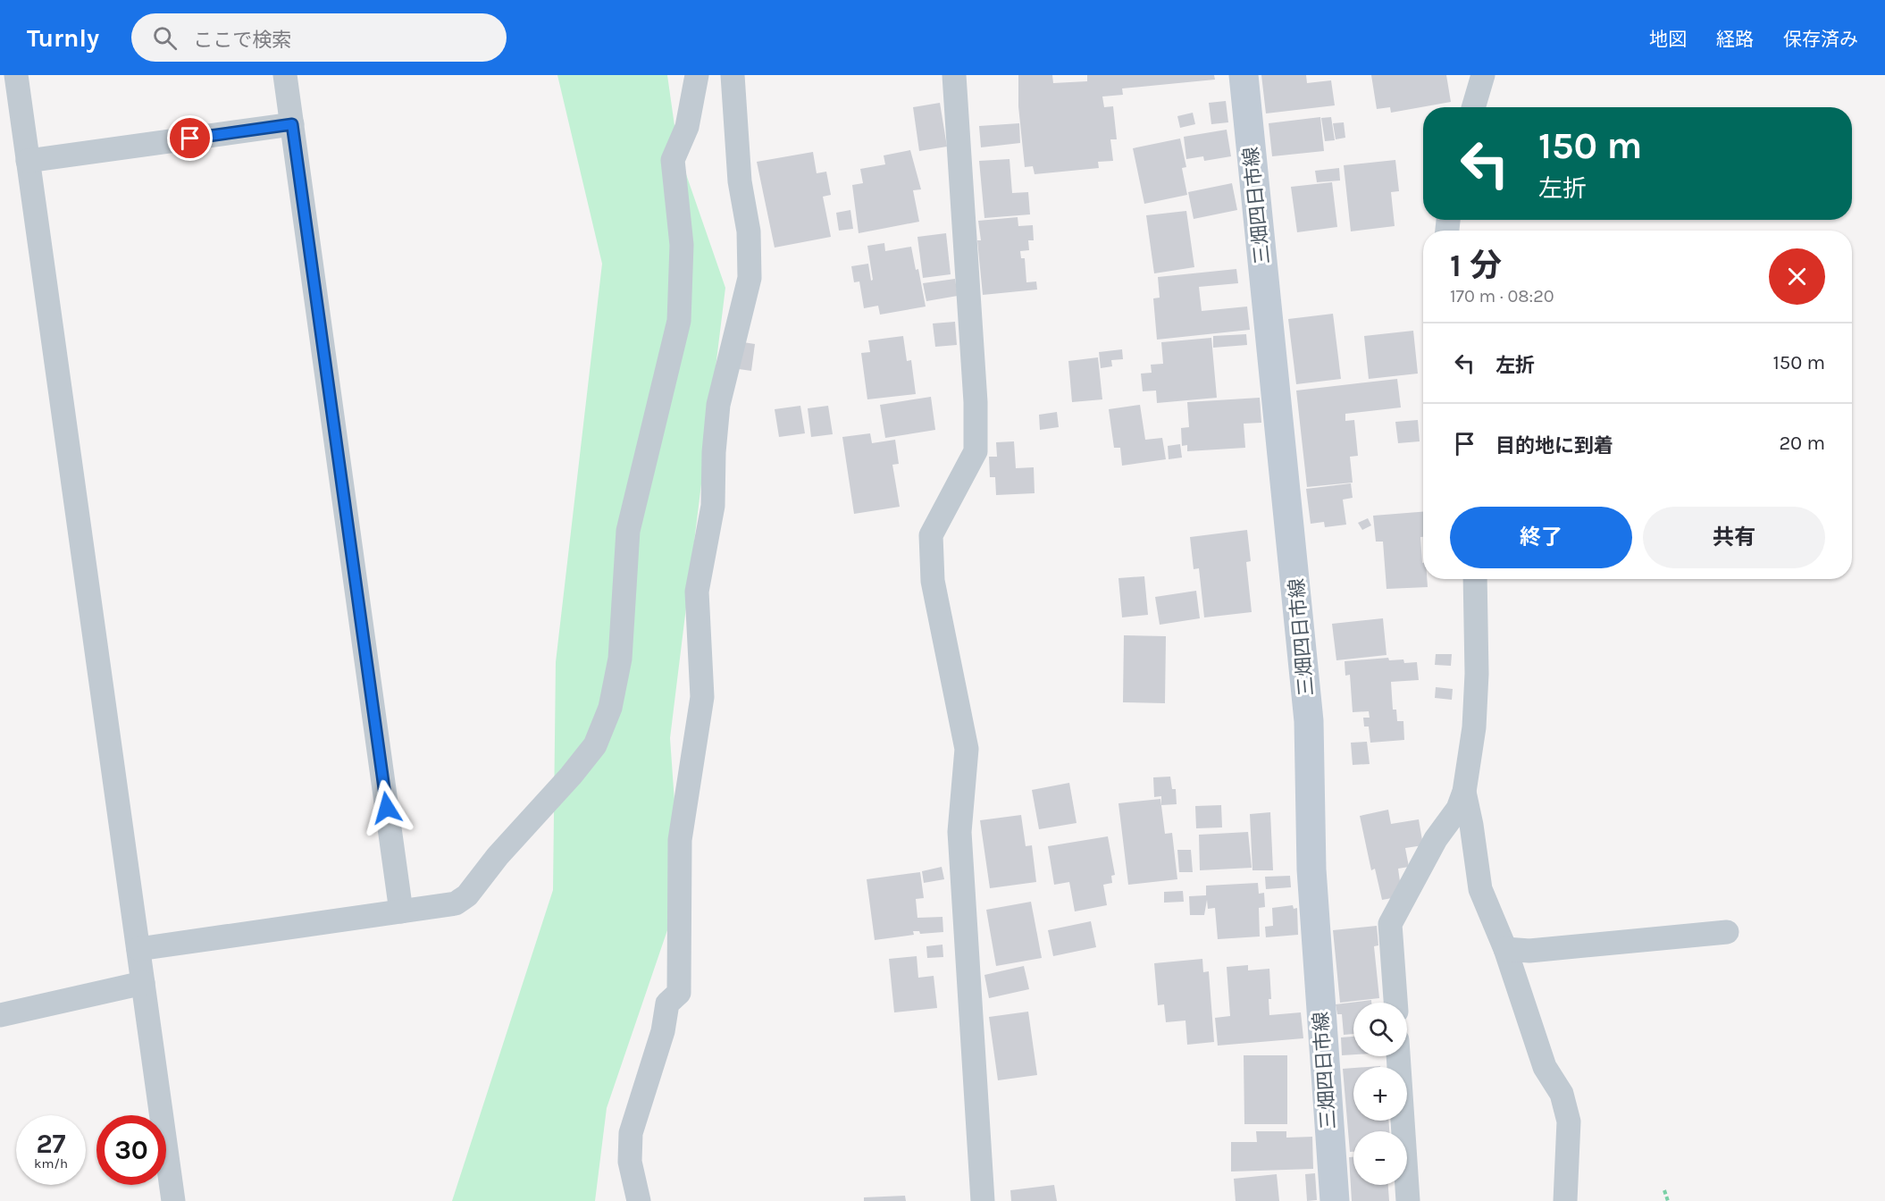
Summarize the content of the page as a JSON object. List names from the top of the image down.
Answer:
{
  "streets": {
    "main road": ["三畑四日市線"]
  },
  "page": {
    "header": "Turnly",
    "search": "ここで検索",
    "nav": ["地図", "経路", "保存済み"],
    "turn": ["150 m", "左折"],
    "heading": ["1 分", "170 m · 08:20"],
    "list": [
      {
        "name": "左折",
        "value": "150 m"
      },
      {
        "name": "目的地に到着",
        "value": "20 m"
      }
    ],
    "buttons": ["終了", "共有"],
    "map_buttons": ["+", "−"],
    "speed": "27 km/h",
    "limit": "30"
  }
}
